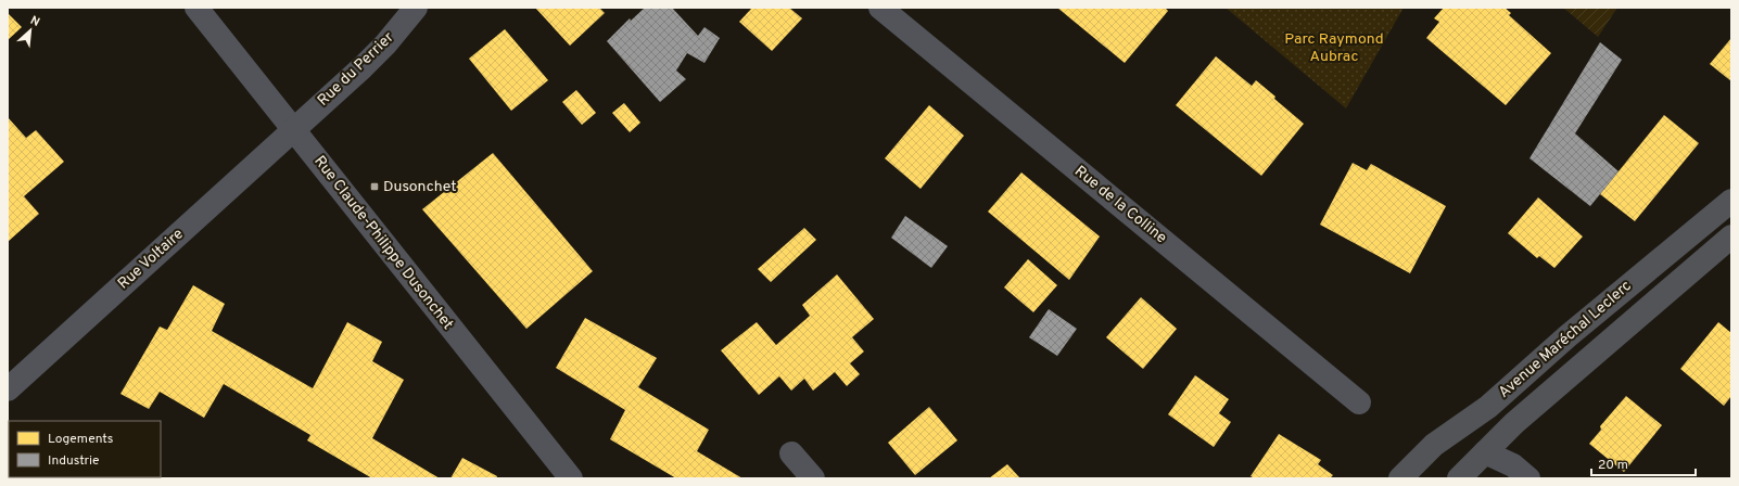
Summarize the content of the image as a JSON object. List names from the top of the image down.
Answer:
{
  "streets": {
    "main road": ["Avenue Maréchal Leclerc"],
    "street": [
      "Rue du Perrier",
      "Rue de la Colline",
      "Rue Claude-Philippe Dusonchet",
      "Rue Voltaire"
    ]
  },
  "crossings": [
    ["Rue du Perrier", "Rue Claude-Philippe Dusonchet"],
    ["Rue du Perrier", "Rue Voltaire"],
    ["Rue Claude-Philippe Dusonchet", "Rue Voltaire"]
  ],
  "parks": ["Parc Raymond Aubrac"],
  "places": {
    "transit": ["Dusonchet"]
  },
  "legend": ["Logements", "Industrie"],
  "scale_bar": "20 m",
  "north": "top right"
}
